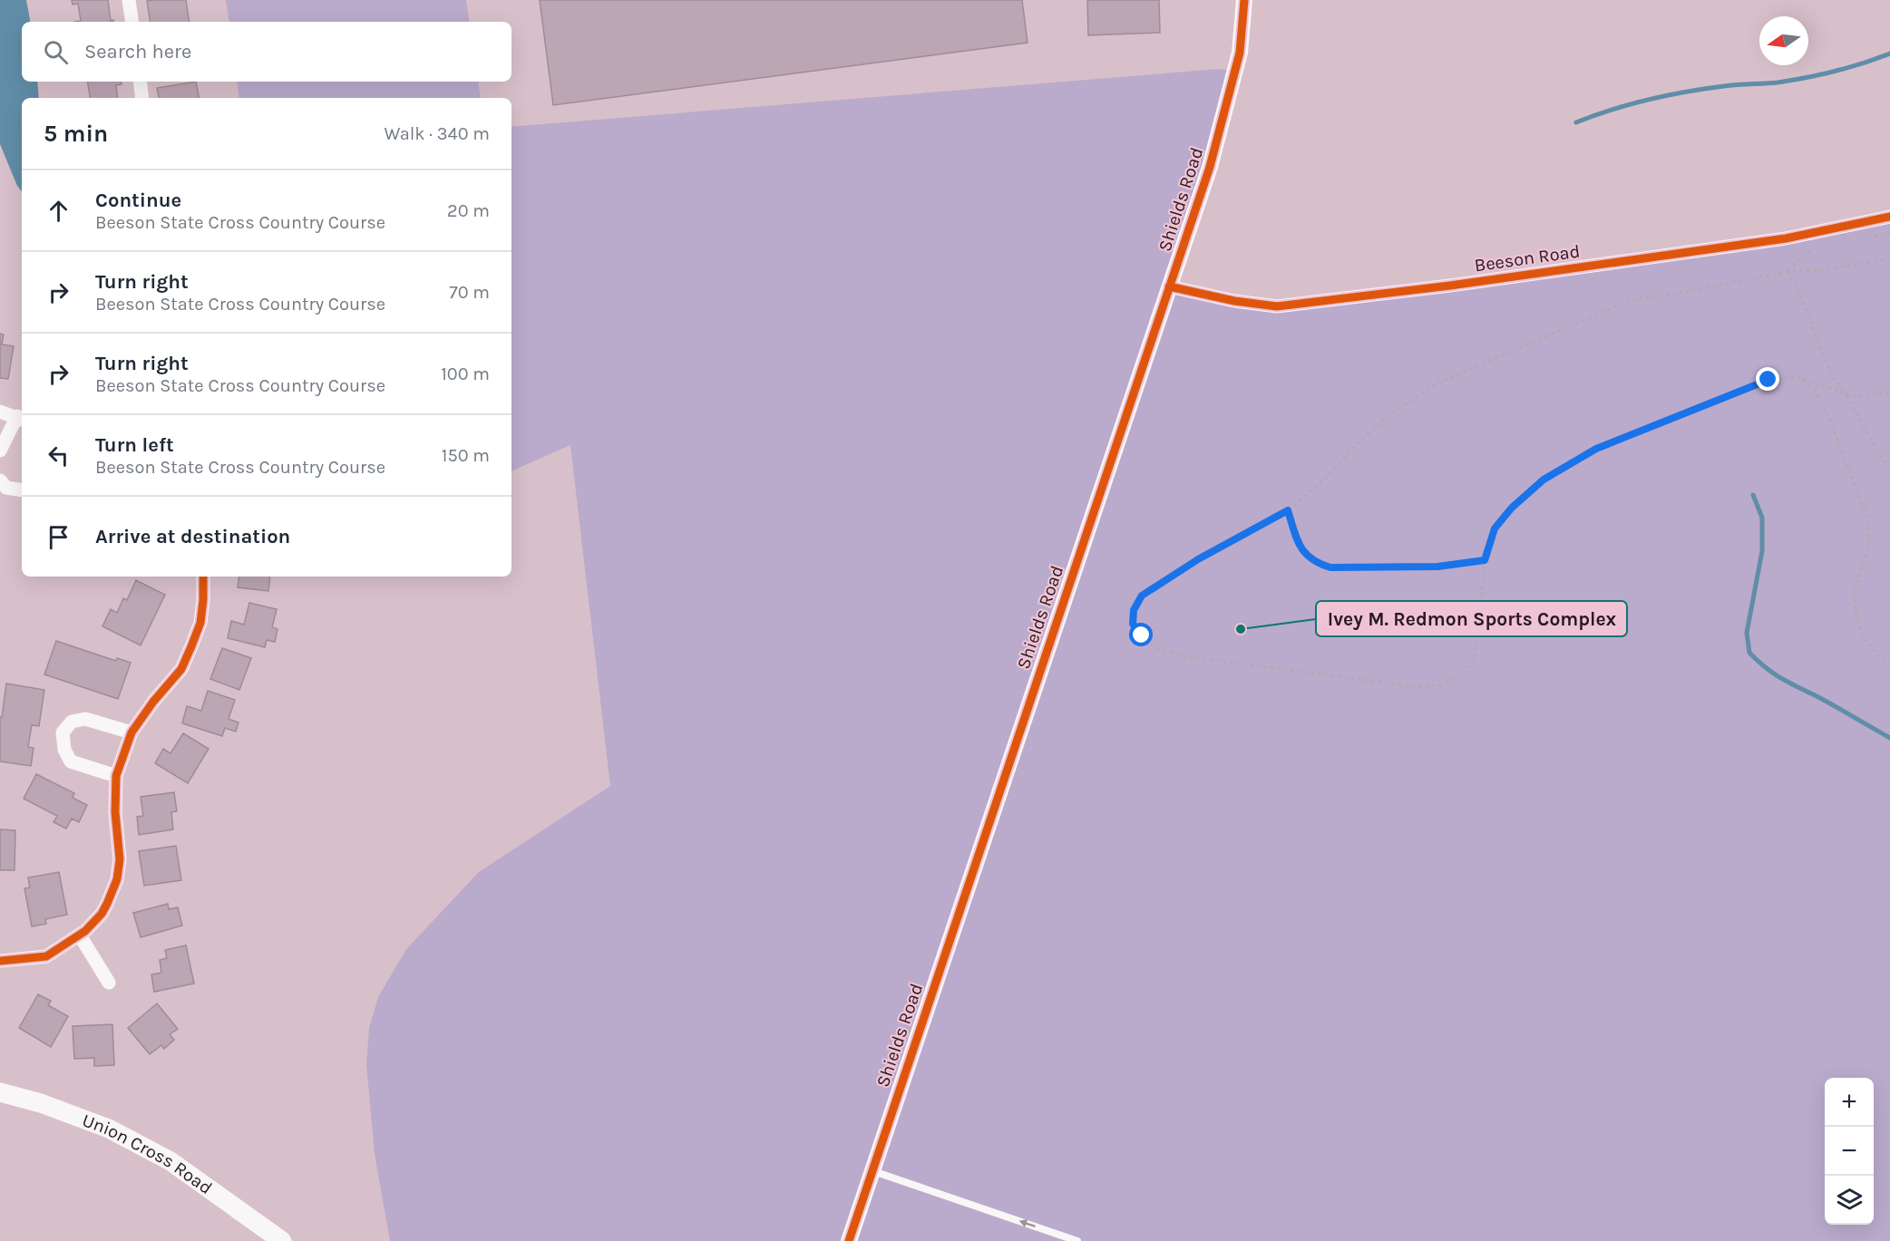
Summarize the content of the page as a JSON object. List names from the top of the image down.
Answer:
{
  "streets": {
    "main road": ["Union Cross Road"],
    "street": ["Shields Road", "Beeson Road"]
  },
  "crossings": [
    ["Shields Road", "Beeson Road"]
  ],
  "places": ["Ivey M. Redmon Sports Complex"],
  "north": "left",
  "page": {
    "search": "Search here",
    "heading": ["5 min", "Walk · 340 m"],
    "list": [
      ["Continue", "Beeson State Cross Country Course", "20 m"],
      ["Turn right", "Beeson State Cross Country Course", "70 m"],
      ["Turn right", "Beeson State Cross Country Course", "100 m"],
      ["Turn left", "Beeson State Cross Country Course", "150 m"],
      "Arrive at destination"
    ],
    "map_buttons": ["+", "−"]
  }
}
